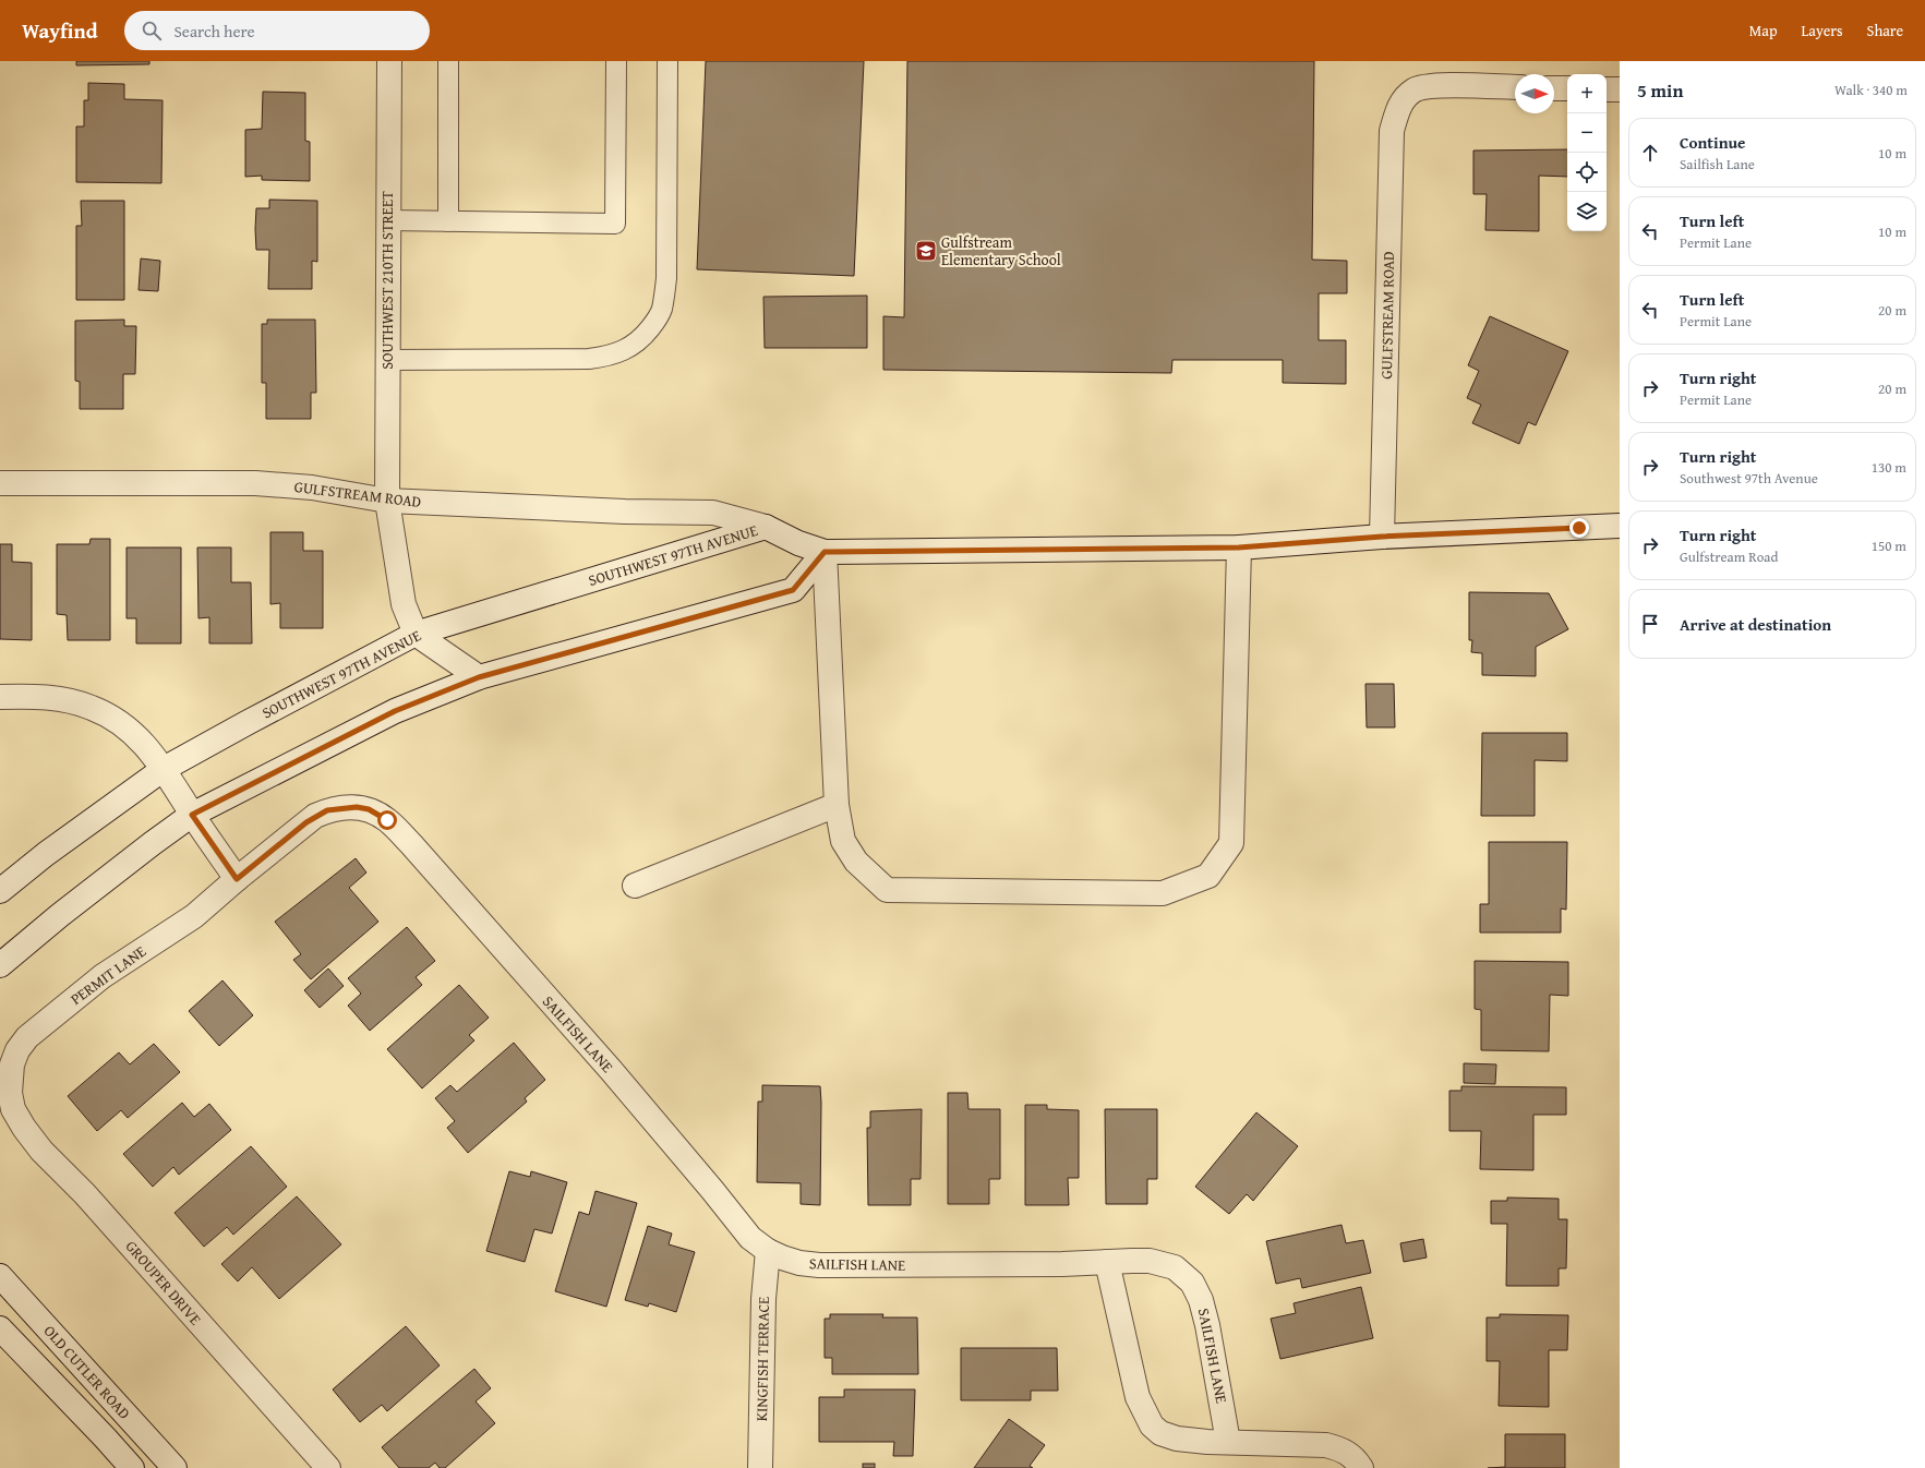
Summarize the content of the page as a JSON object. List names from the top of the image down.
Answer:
{
  "streets": {
    "street": [
      "SOUTHWEST 210TH STREET",
      "GULFSTREAM ROAD",
      "SOUTHWEST 97TH AVENUE",
      "PERMIT LANE",
      "SAILFISH LANE",
      "GROUPER DRIVE",
      "KINGFISH TERRACE",
      "OLD CUTLER ROAD"
    ]
  },
  "crossings": [
    ["SOUTHWEST 210TH STREET", "GULFSTREAM ROAD"],
    ["SOUTHWEST 210TH STREET", "SOUTHWEST 97TH AVENUE"],
    ["GULFSTREAM ROAD", "SOUTHWEST 97TH AVENUE"],
    ["PERMIT LANE", "SAILFISH LANE"],
    ["PERMIT LANE", "GROUPER DRIVE"],
    ["SAILFISH LANE", "KINGFISH TERRACE"]
  ],
  "places": {
    "school or university": ["Gulfstream Elementary School"]
  },
  "north": "right",
  "page": {
    "header": "Wayfind",
    "search": "Search here",
    "nav": ["Map", "Layers", "Share"],
    "heading": ["5 min", "Walk · 340 m"],
    "map_buttons": ["+", "−"],
    "list": [
      ["Continue", "Sailfish Lane", "10 m"],
      ["Turn left", "Permit Lane", "10 m"],
      ["Turn left", "Permit Lane", "20 m"],
      ["Turn right", "Permit Lane", "20 m"],
      ["Turn right", "Southwest 97th Avenue", "130 m"],
      ["Turn right", "Gulfstream Road", "150 m"],
      "Arrive at destination"
    ]
  }
}
